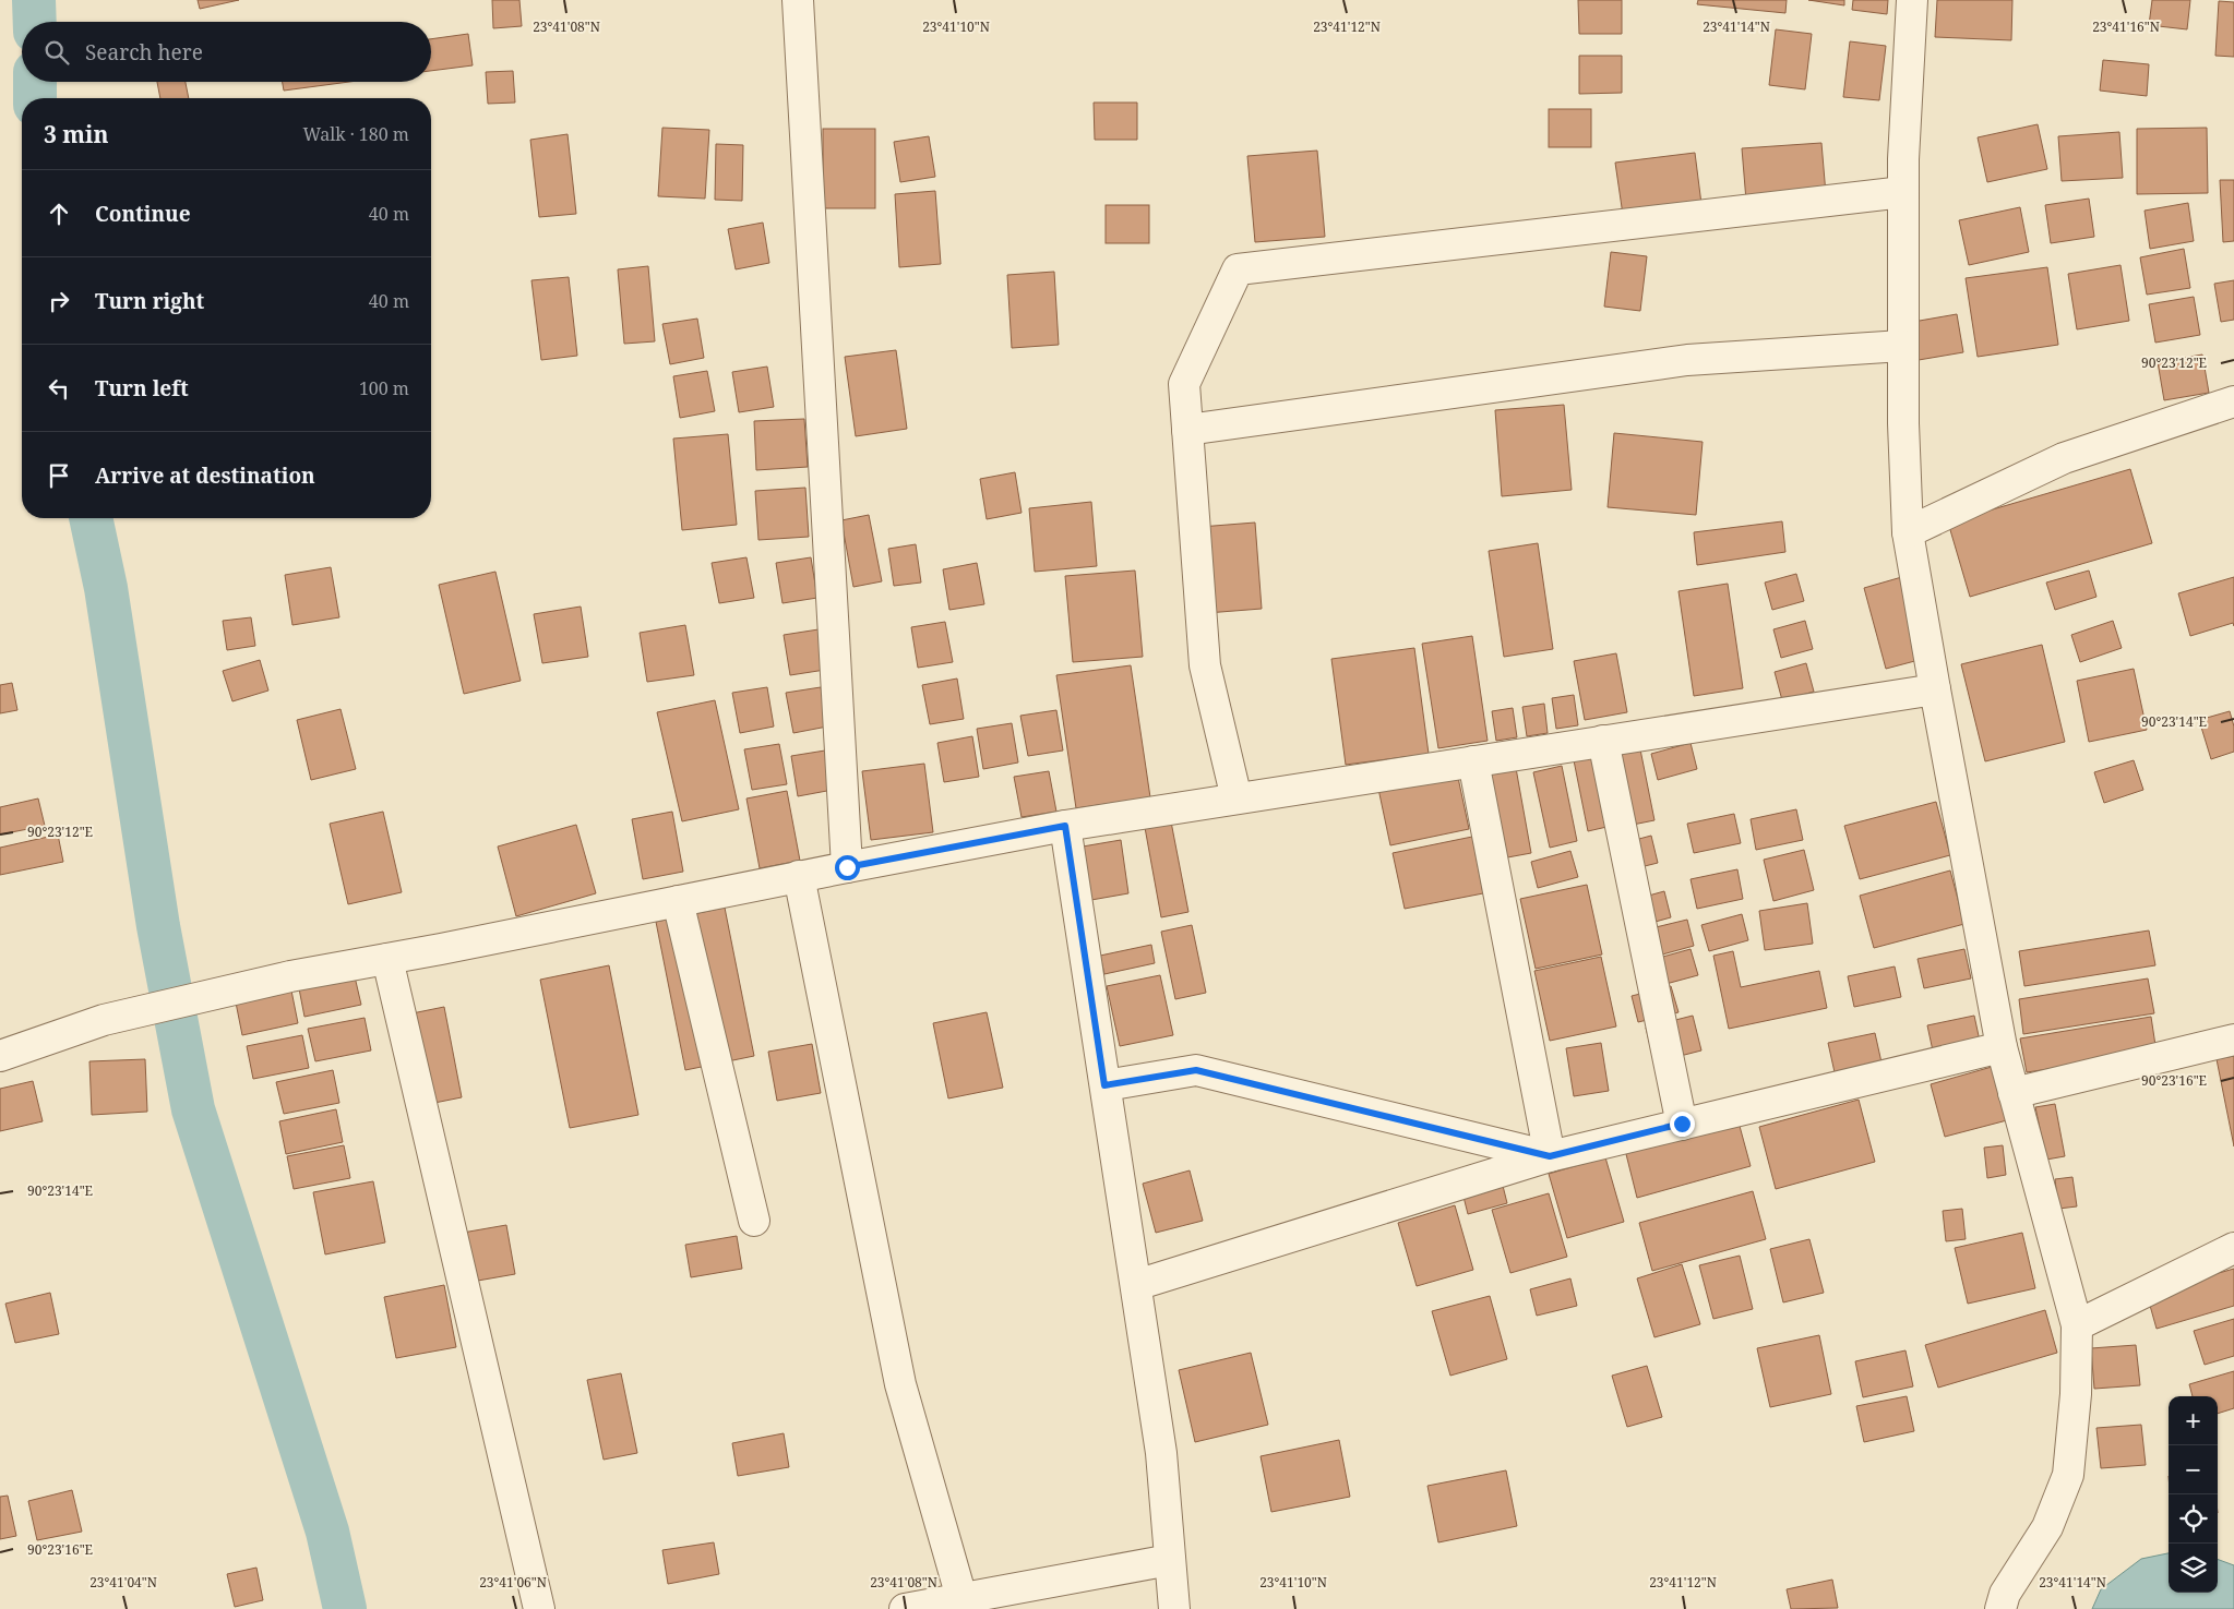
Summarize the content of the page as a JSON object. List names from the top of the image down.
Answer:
{
  "page": {
    "search": "Search here",
    "heading": ["3 min", "Walk · 180 m"],
    "list": [
      ["Continue", "40 m"],
      ["Turn right", "40 m"],
      ["Turn left", "100 m"],
      "Arrive at destination"
    ],
    "map_buttons": ["+", "−"]
  },
  "coordinates": [
    "23°41'08\"N",
    "23°41'10\"N",
    "23°41'12\"N",
    "23°41'14\"N",
    "23°41'16\"N",
    "90°23'12\"E",
    "90°23'14\"E",
    "90°23'16\"E",
    "23°41'04\"N",
    "23°41'06\"N"
  ]
}
